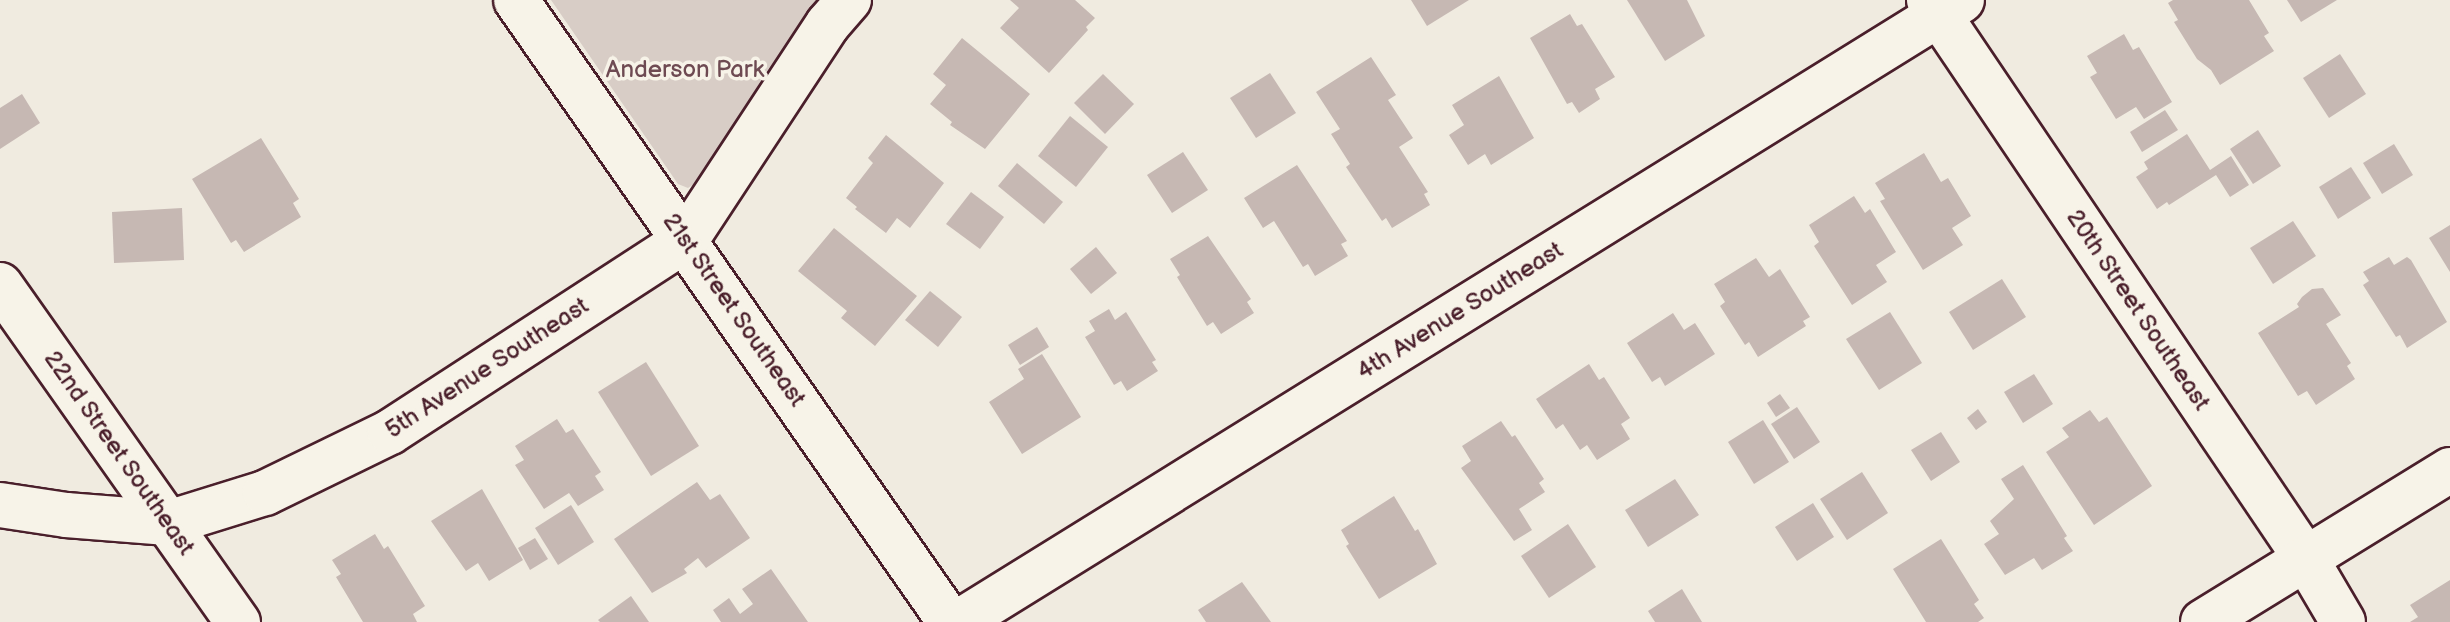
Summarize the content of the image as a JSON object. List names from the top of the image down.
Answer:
{
  "streets": {
    "street": [
      "21st Street Southeast",
      "20th Street Southeast",
      "4th Avenue Southeast",
      "5th Avenue Southeast",
      "22nd Street Southeast"
    ]
  },
  "crossings": [
    ["21st Street Southeast", "5th Avenue Southeast"],
    ["20th Street Southeast", "4th Avenue Southeast"],
    ["5th Avenue Southeast", "22nd Street Southeast"]
  ],
  "parks": ["Anderson Park"]
}
